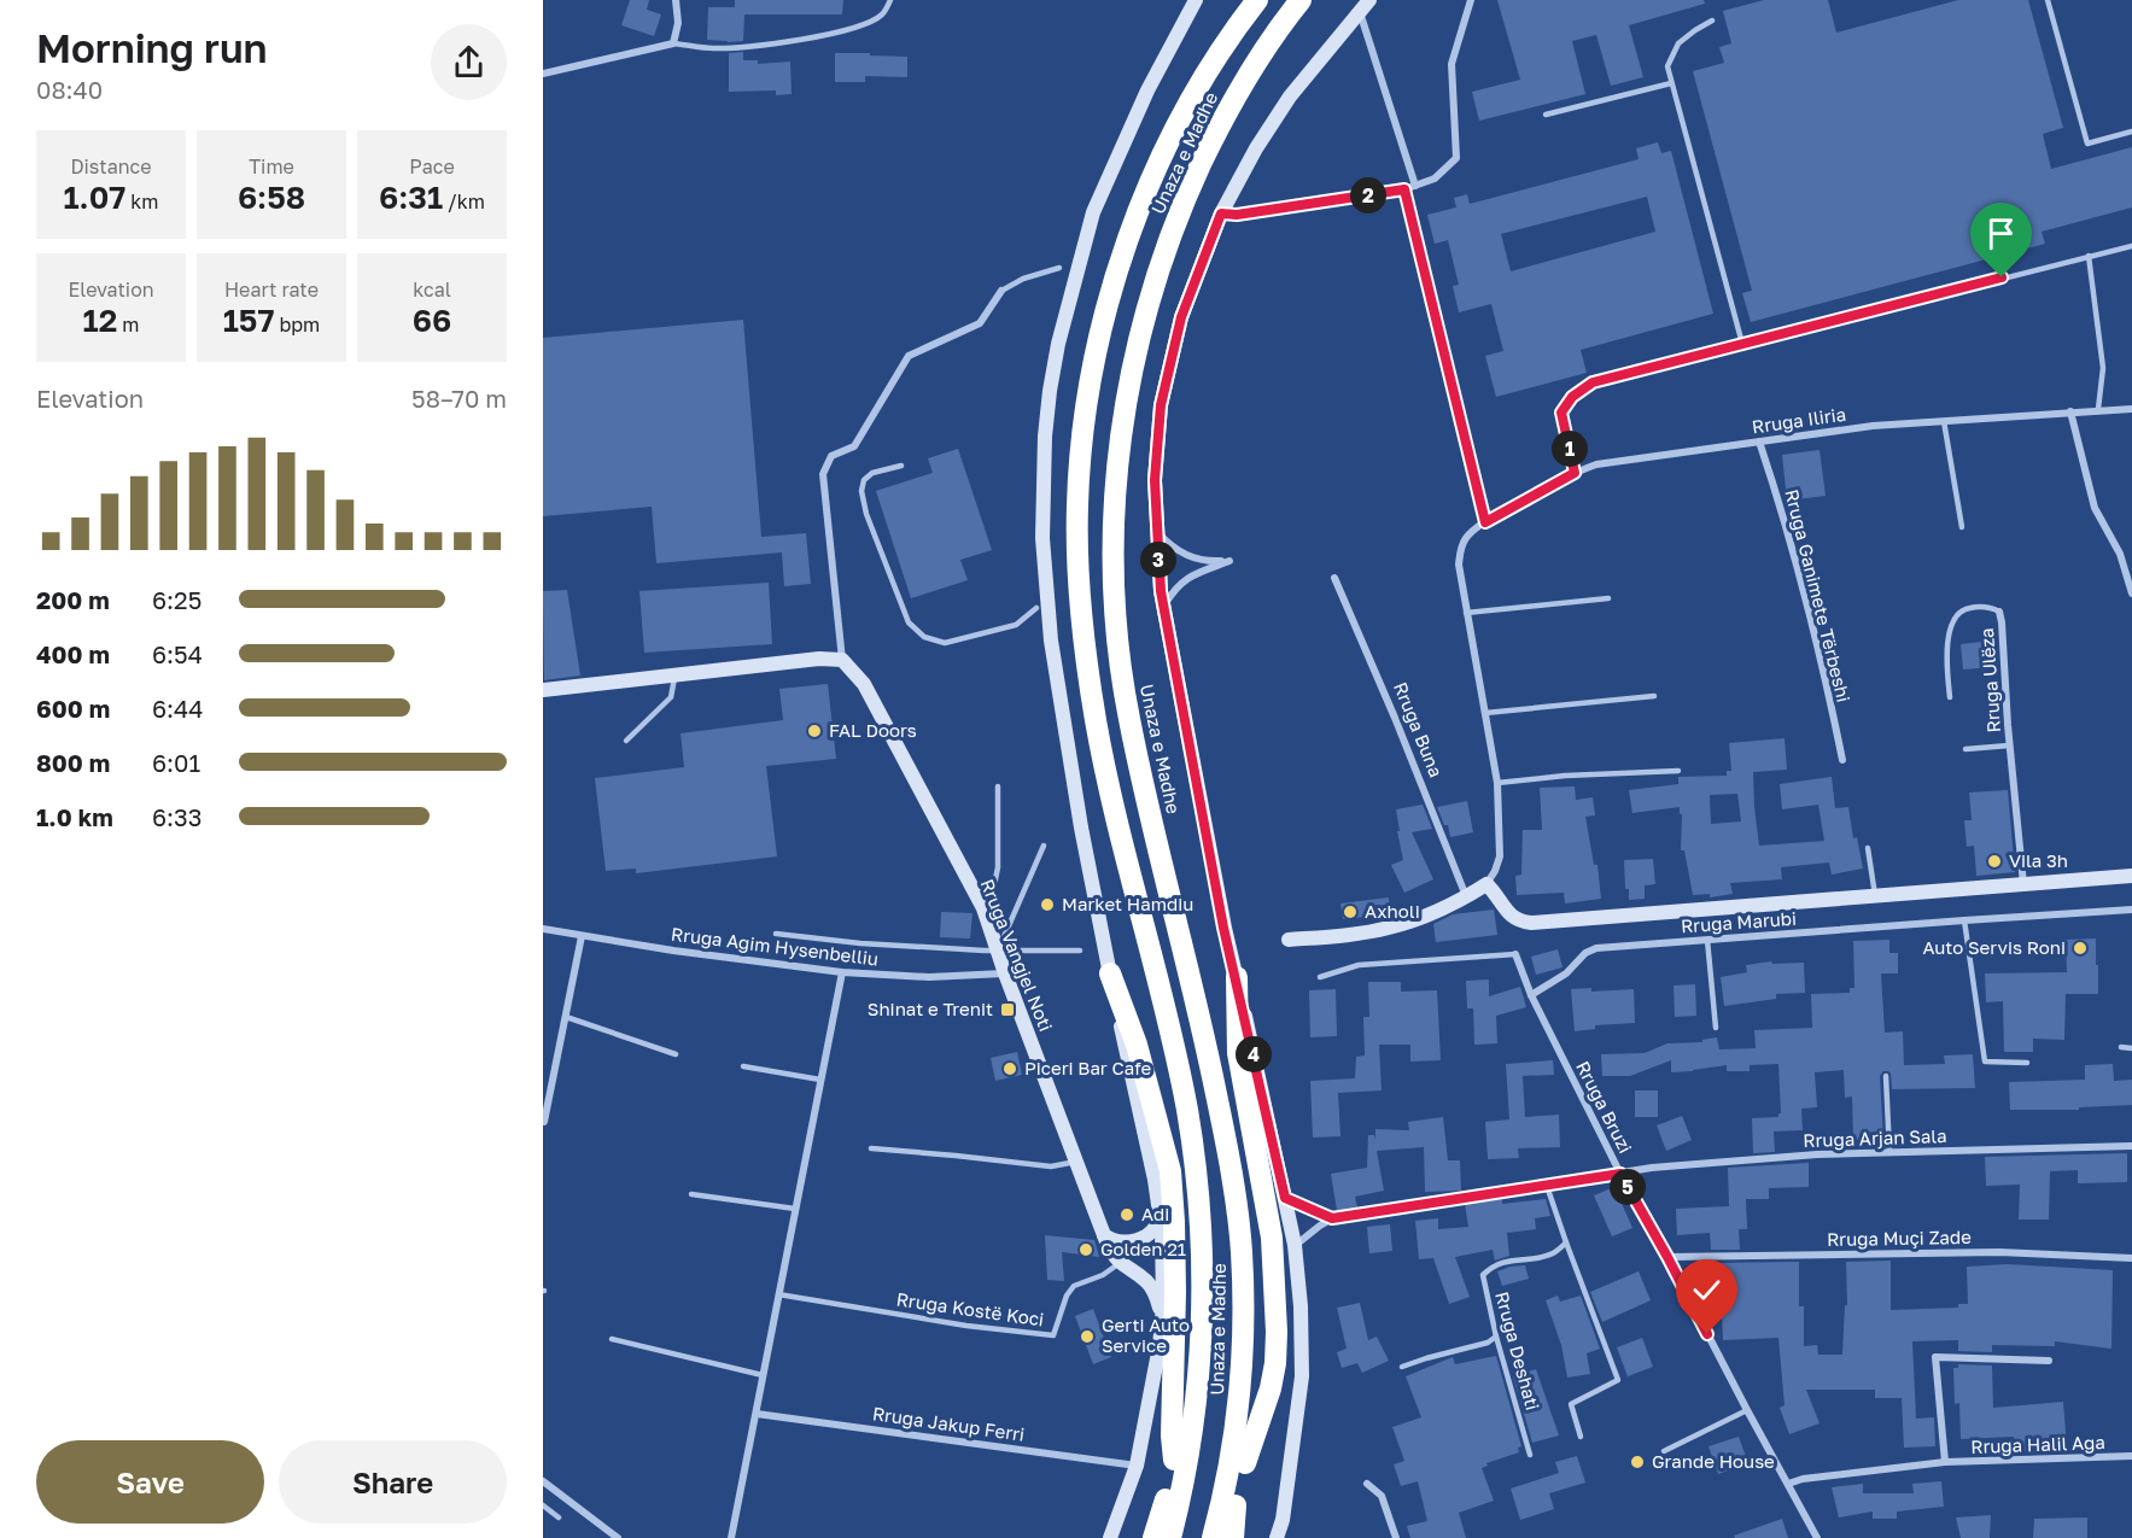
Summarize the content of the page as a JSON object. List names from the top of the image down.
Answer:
{
  "streets": {
    "highway": ["Unaza e Madhe"],
    "main road": ["Rruga Vangjel Noti"],
    "street": [
      "Rruga Iliria",
      "Rruga Ganimete Tërbeshi",
      "Rruga Ulëza",
      "Rruga Buna",
      "Rruga Marubi",
      "Rruga Agim Hysenbelliu",
      "Rruga Bruzi",
      "Rruga Arjan Sala",
      "Rruga Muçi Zade",
      "Rruga Jakup Ferri",
      "Rruga Halil Aga"
    ],
    "lane": ["Rruga Kostë Koci", "Rruga Deshati"]
  },
  "crossings": [
    ["Rruga Iliria", "Rruga Ganimete Tërbeshi"],
    ["Rruga Marubi", "Rruga Bruzi"],
    ["Rruga Agim Hysenbelliu", "Rruga Vangjel Noti"],
    ["Rruga Bruzi", "Rruga Arjan Sala"],
    ["Rruga Bruzi", "Rruga Muçi Zade"],
    ["Rruga Bruzi", "Rruga Halil Aga"]
  ],
  "places": {
    "other": [
      "FAL Doors",
      "Vila 3h",
      "Market Hamdiu",
      "Axholi",
      "Auto Servis Roni",
      "Piceri Bar Cafe",
      "Adi",
      "Golden 21",
      "Gerti Auto Service",
      "Grande House"
    ],
    "transit": ["Shinat e Trenit"]
  },
  "page": {
    "heading": ["Morning run", "08:40"],
    "stats": [
      ["Distance", "1.07 km"],
      ["Time", "6:58"],
      ["Pace", "6:31 /km"],
      ["Elevation", "12 m"],
      ["Heart rate", "157 bpm"],
      ["kcal", "66"]
    ],
    "pins": [
      "2",
      "1",
      "3",
      "4",
      "5"
    ],
    "chart": ["Elevation", "58–70 m"],
    "list": [
      {
        "name": "200 m",
        "note": "6:25"
      },
      {
        "name": "400 m",
        "note": "6:54"
      },
      {
        "name": "600 m",
        "note": "6:44"
      },
      {
        "name": "800 m",
        "note": "6:01"
      },
      {
        "name": "1.0 km",
        "note": "6:33"
      }
    ],
    "buttons": ["Save", "Share"]
  }
}
